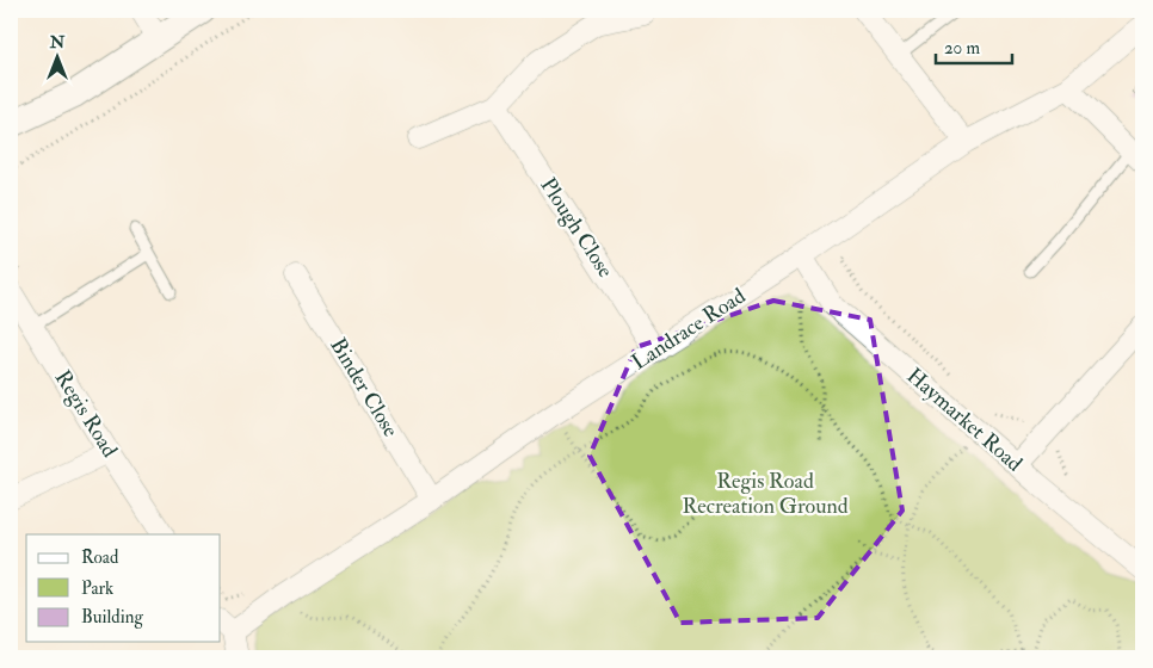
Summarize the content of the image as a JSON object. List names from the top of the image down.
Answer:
{
  "streets": {
    "street": [
      "Plough Close",
      "Landrace Road",
      "Binder Close",
      "Regis Road",
      "Haymarket Road"
    ]
  },
  "crossings": [
    ["Plough Close", "Landrace Road"],
    ["Landrace Road", "Binder Close"],
    ["Landrace Road", "Haymarket Road"]
  ],
  "parks": ["Regis Road Recreation Ground"],
  "legend": ["Road", "Park", "Building"],
  "scale_bar": "20 m",
  "north": "top"
}
